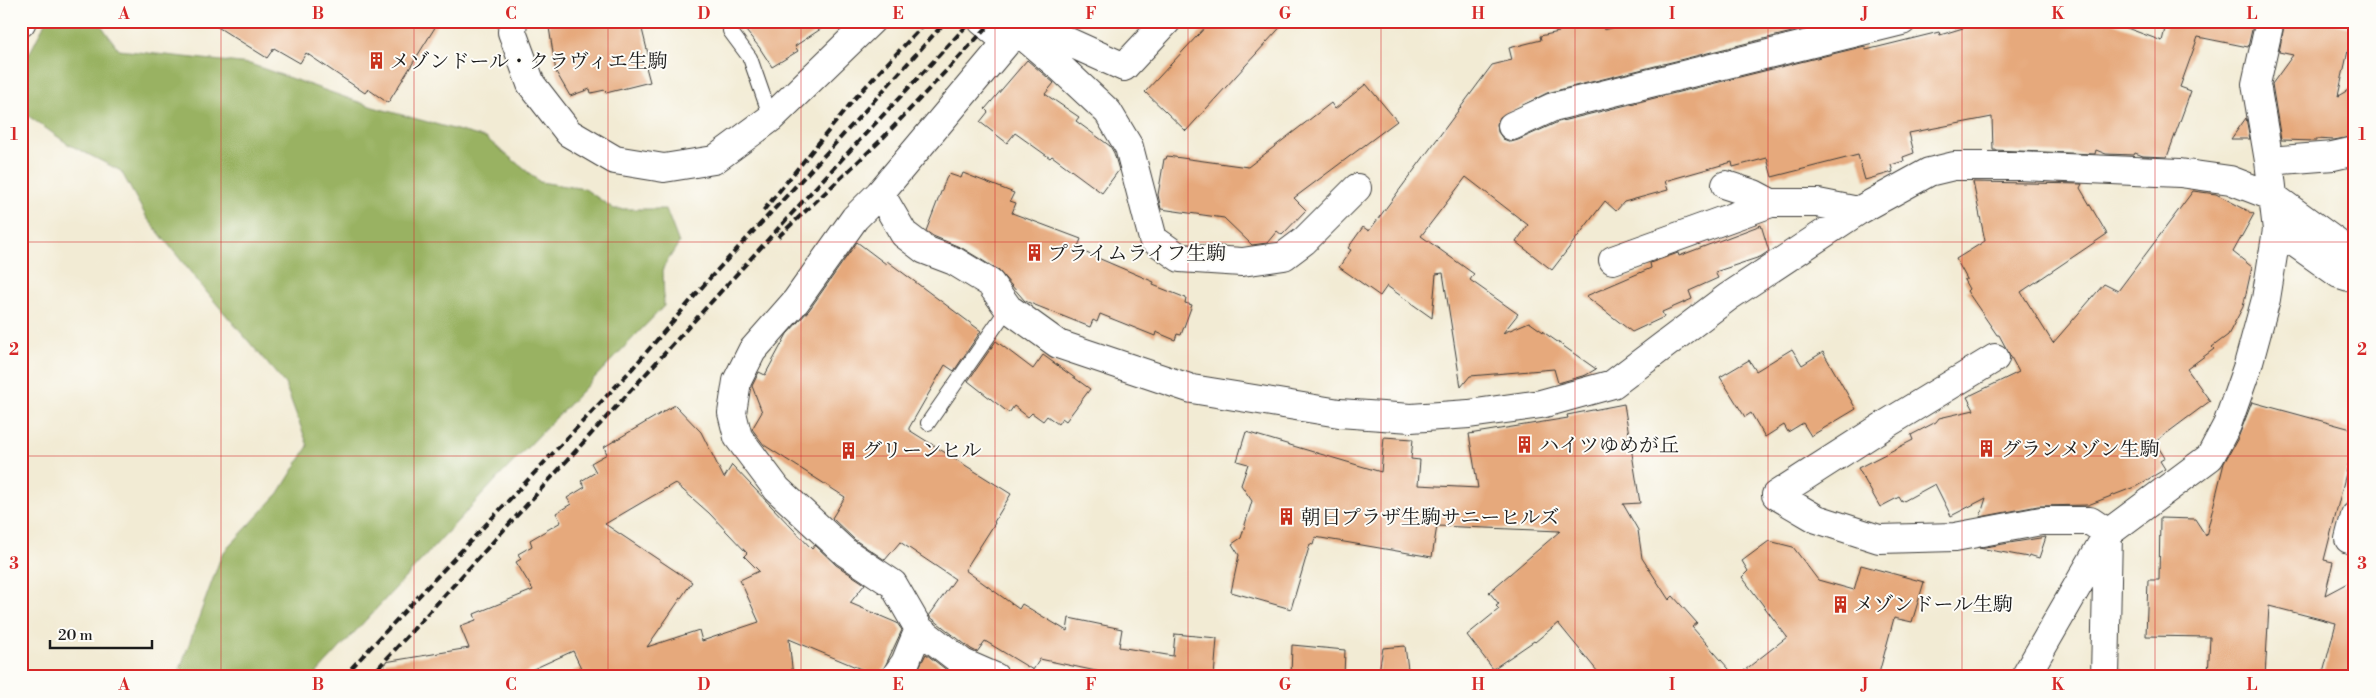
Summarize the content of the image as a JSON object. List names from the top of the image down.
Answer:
{
  "places": {
    "building": [
      "メゾンドール・クラヴィエ生駒",
      "プライムライフ生駒",
      "ハイツゆめが丘",
      "グランメゾン生駒",
      "グリーンヒル",
      "朝日プラザ生駒サニーヒルズ",
      "メゾンドール生駒"
    ]
  },
  "scale_bar": "20 m",
  "grid": {
    "columns": [
      "A",
      "B",
      "C",
      "D",
      "E",
      "F",
      "G",
      "H",
      "I",
      "J",
      "K",
      "L"
    ],
    "rows": ["1", "2", "3"]
  }
}
